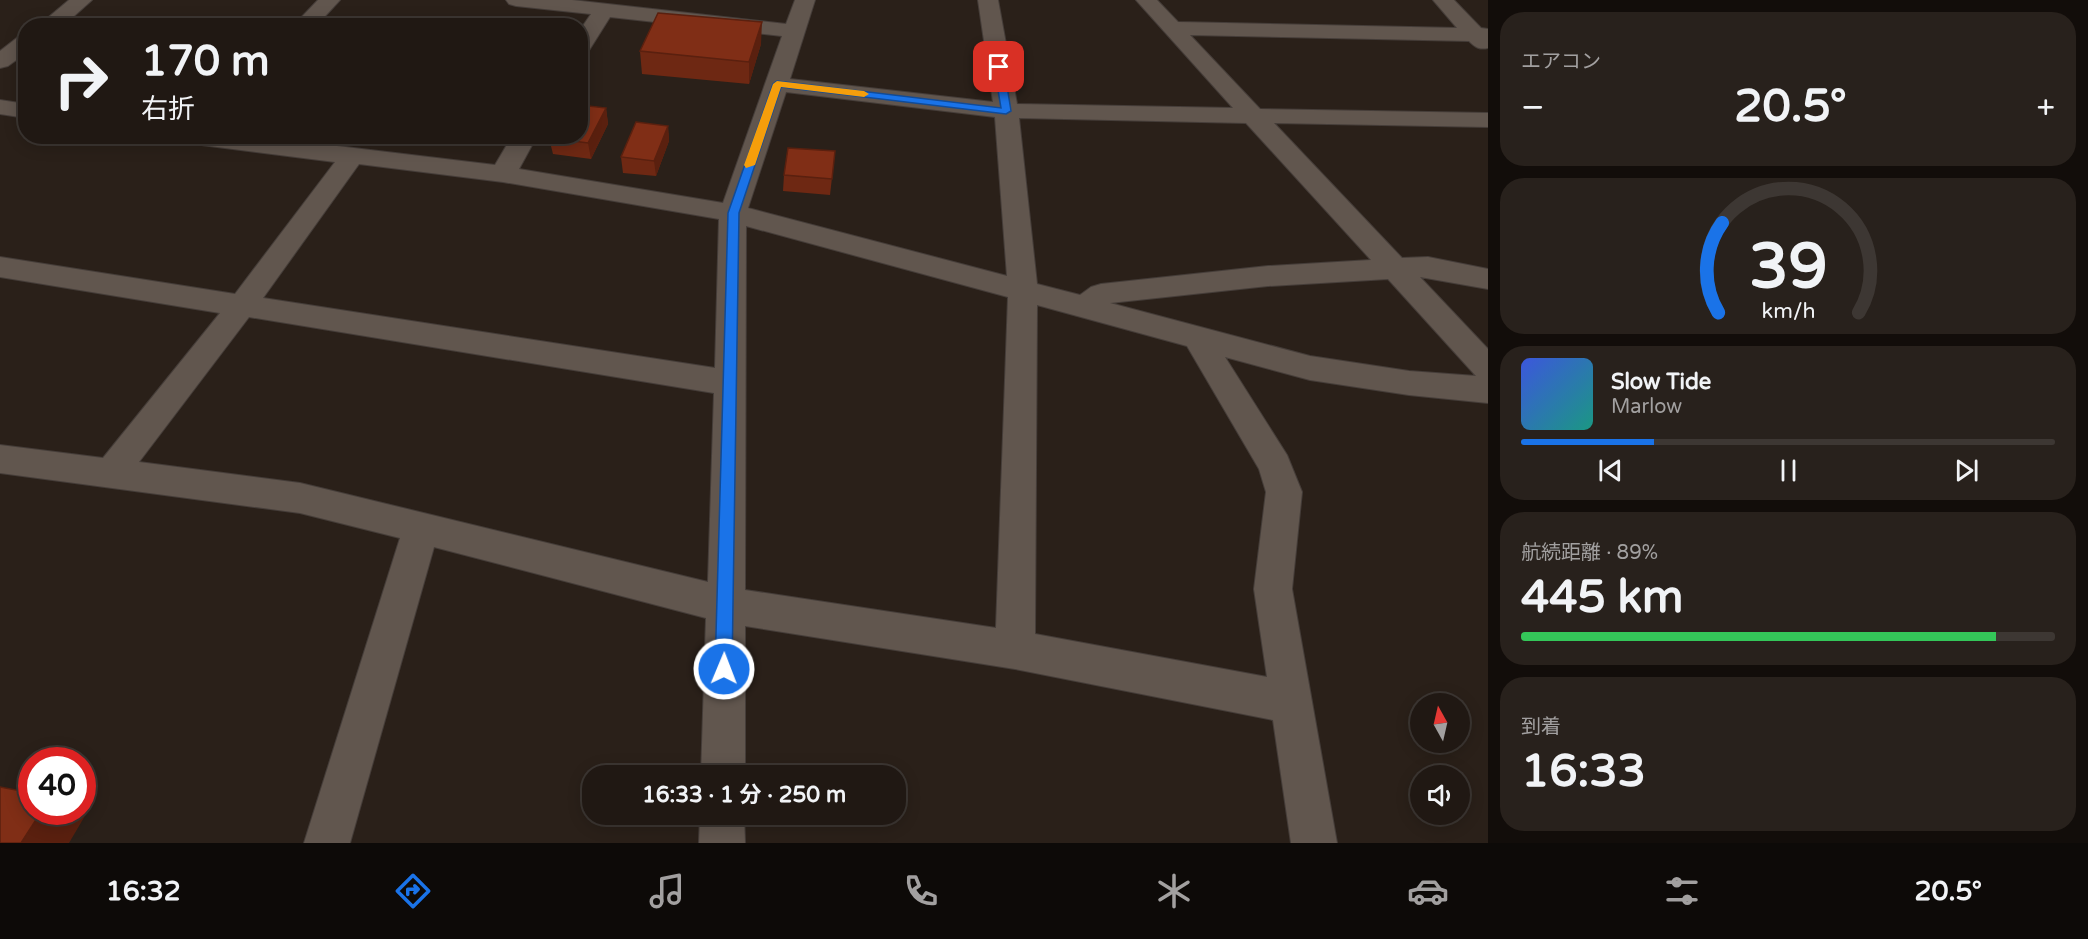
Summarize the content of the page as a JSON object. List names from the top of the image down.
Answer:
{
  "north": "top",
  "page": {
    "tile": [
      "エアコン",
      ["航続距離 · 89%", "445 km"],
      ["到着", "16:33"]
    ],
    "turn": ["170 m", "右折"],
    "heat": ["−", "20.5°", "+"],
    "song": ["Slow Tide", "Marlow"],
    "limit": "40",
    "trip": "16:33 · 1 分 · 250 m",
    "tabs": ["16:32", "20.5°"],
    "gauge": ["39", "km/h"]
  }
}
